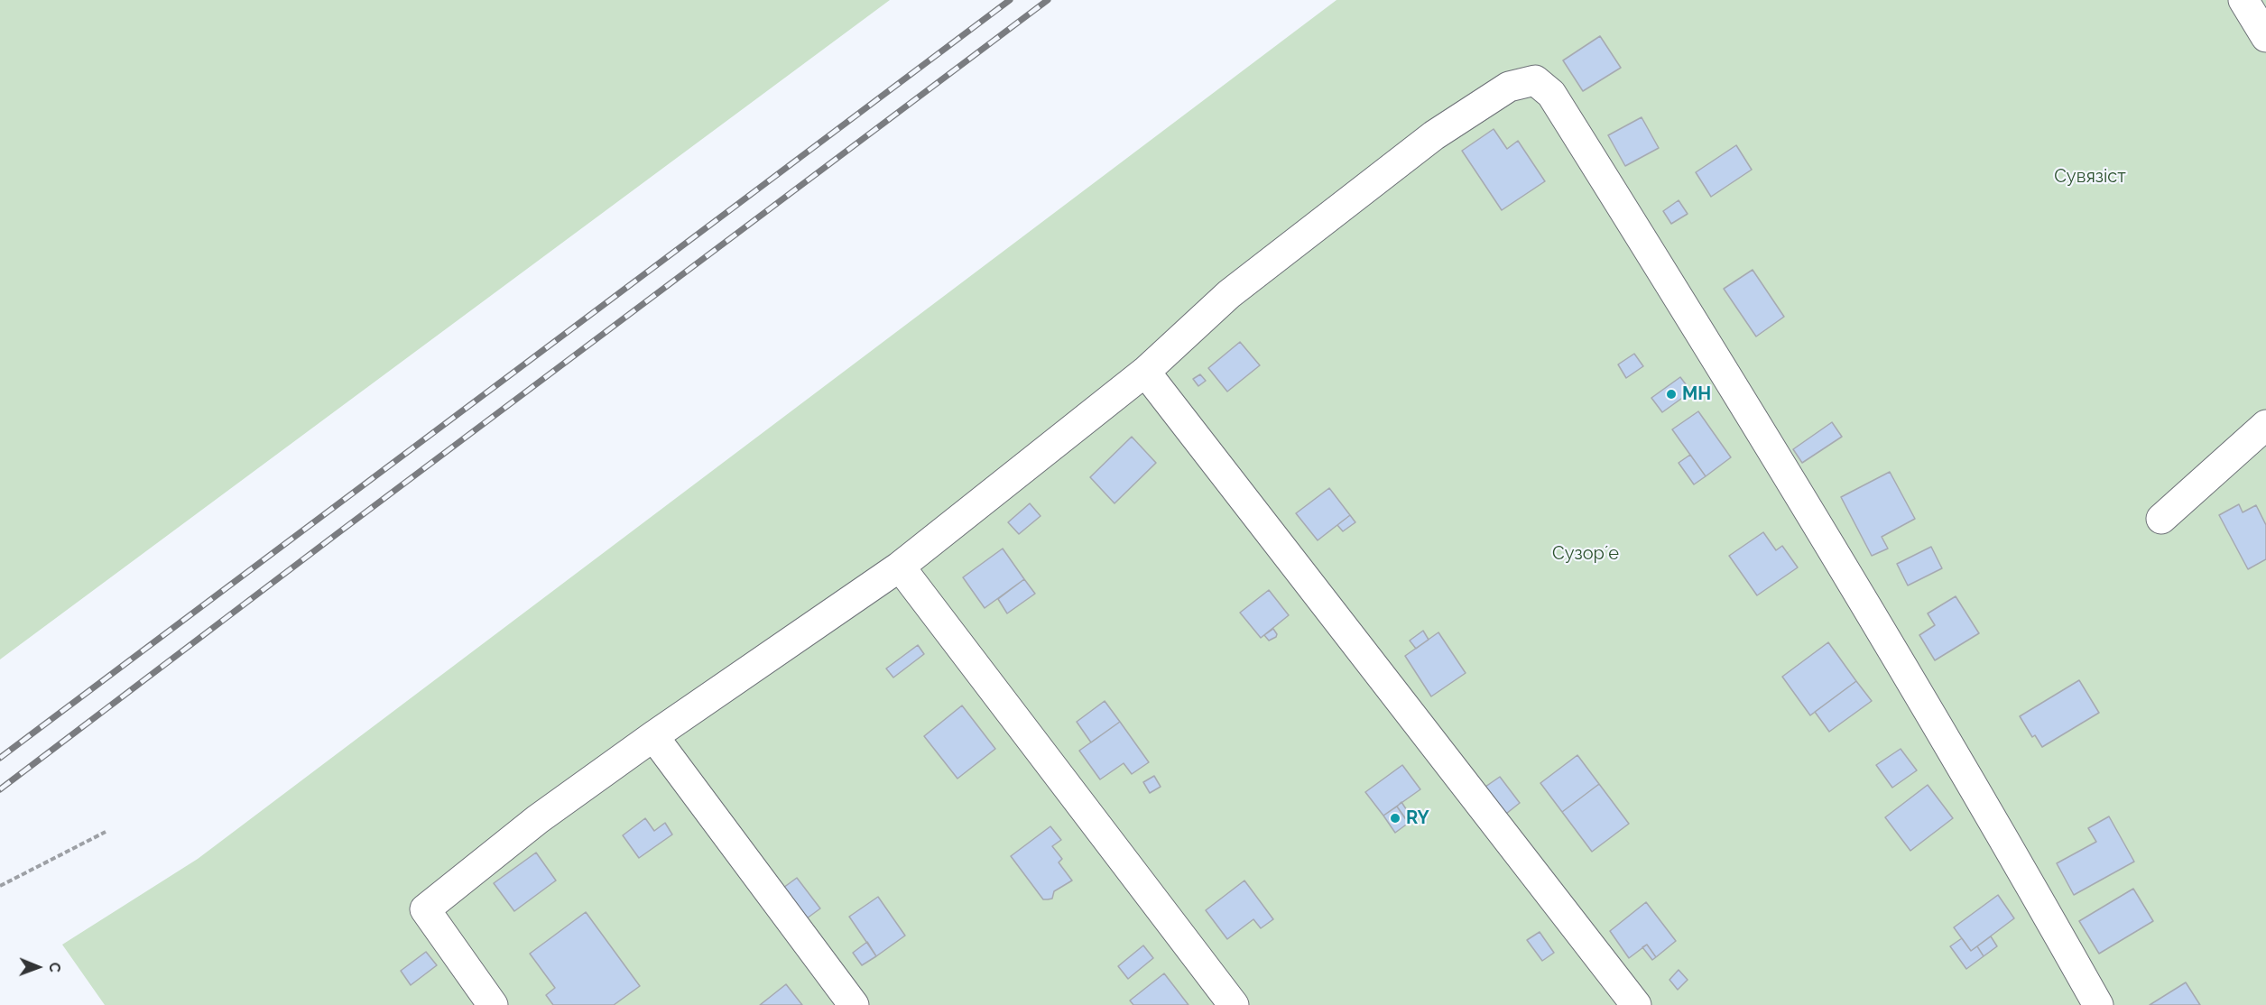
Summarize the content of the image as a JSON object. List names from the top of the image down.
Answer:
{
  "parks": ["Сувязіст", "Сузорʼе"],
  "places": ["МН", "RY"],
  "north": "right"
}
